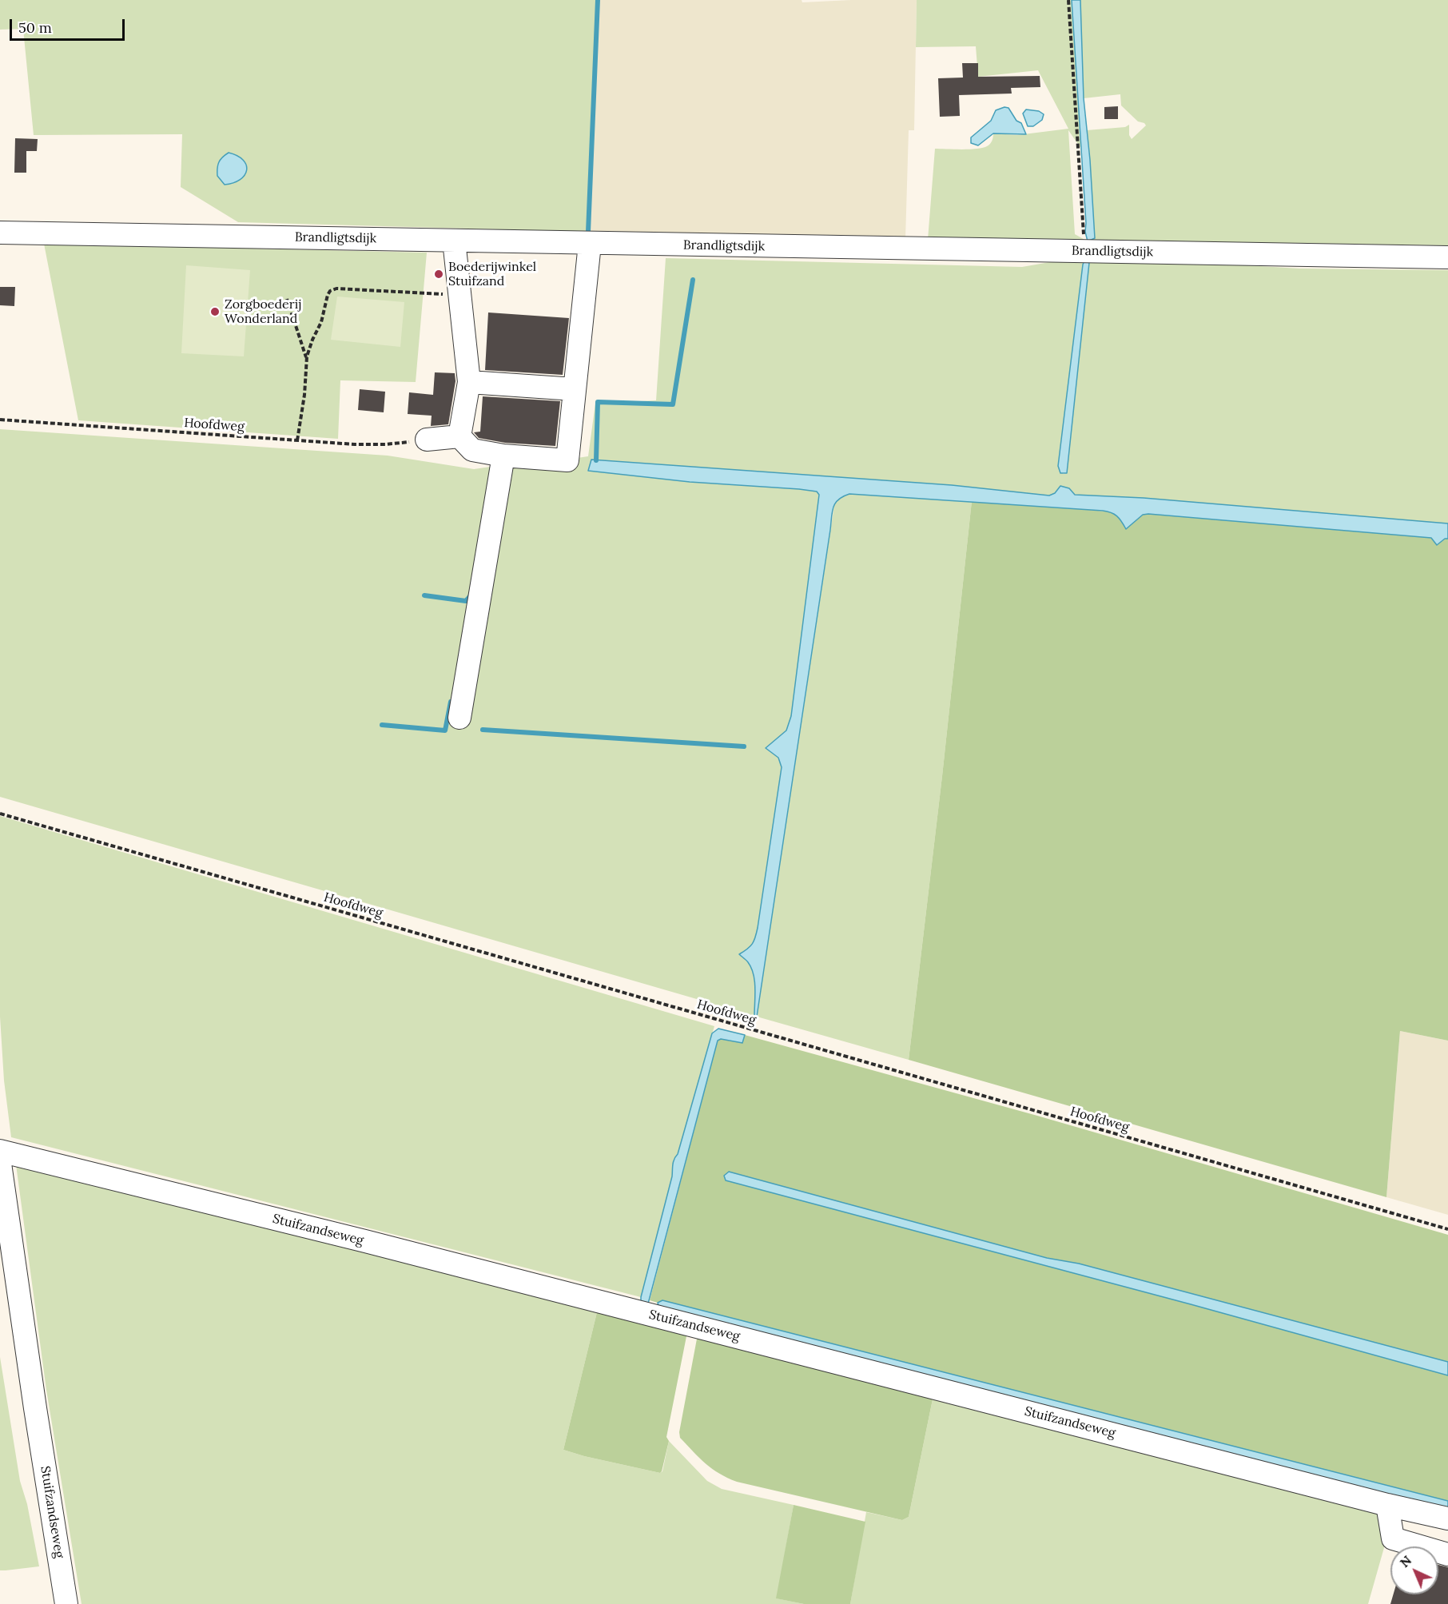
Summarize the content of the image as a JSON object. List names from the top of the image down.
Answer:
{
  "streets": {
    "street": ["Brandligtsdijk", "Stuifzandseweg"],
    "path": ["Hoofdweg"]
  },
  "places": ["Boederijwinkel Stuifzand", "Zorgboederij Wonderland"],
  "scale_bar": "50 m",
  "north": "top left"
}
